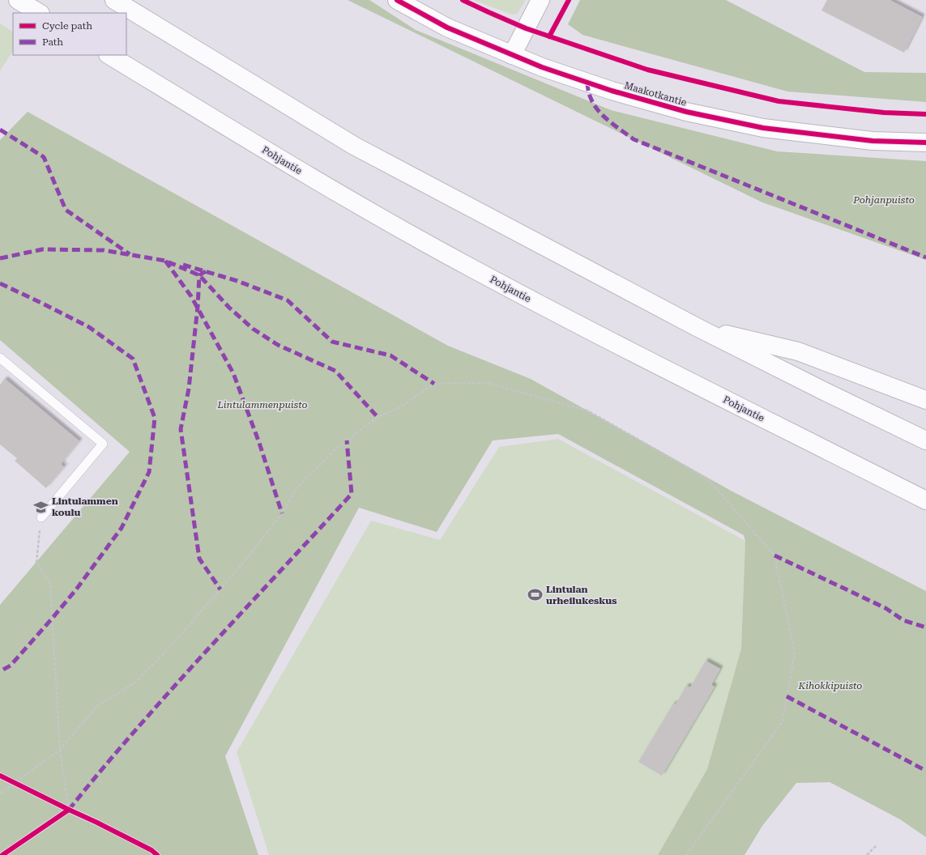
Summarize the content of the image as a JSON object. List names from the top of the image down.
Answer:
{
  "streets": {
    "main road": ["Maakotkantie", "Pohjantie"]
  },
  "parks": ["Pohjanpuisto", "Lintulammenpuisto", "Kihokkipuisto"],
  "places": {
    "school or university": ["Lintulammen koulu"],
    "sports": ["Lintulan urheilukeskus"]
  },
  "legend": ["Cycle path", "Path"]
}
